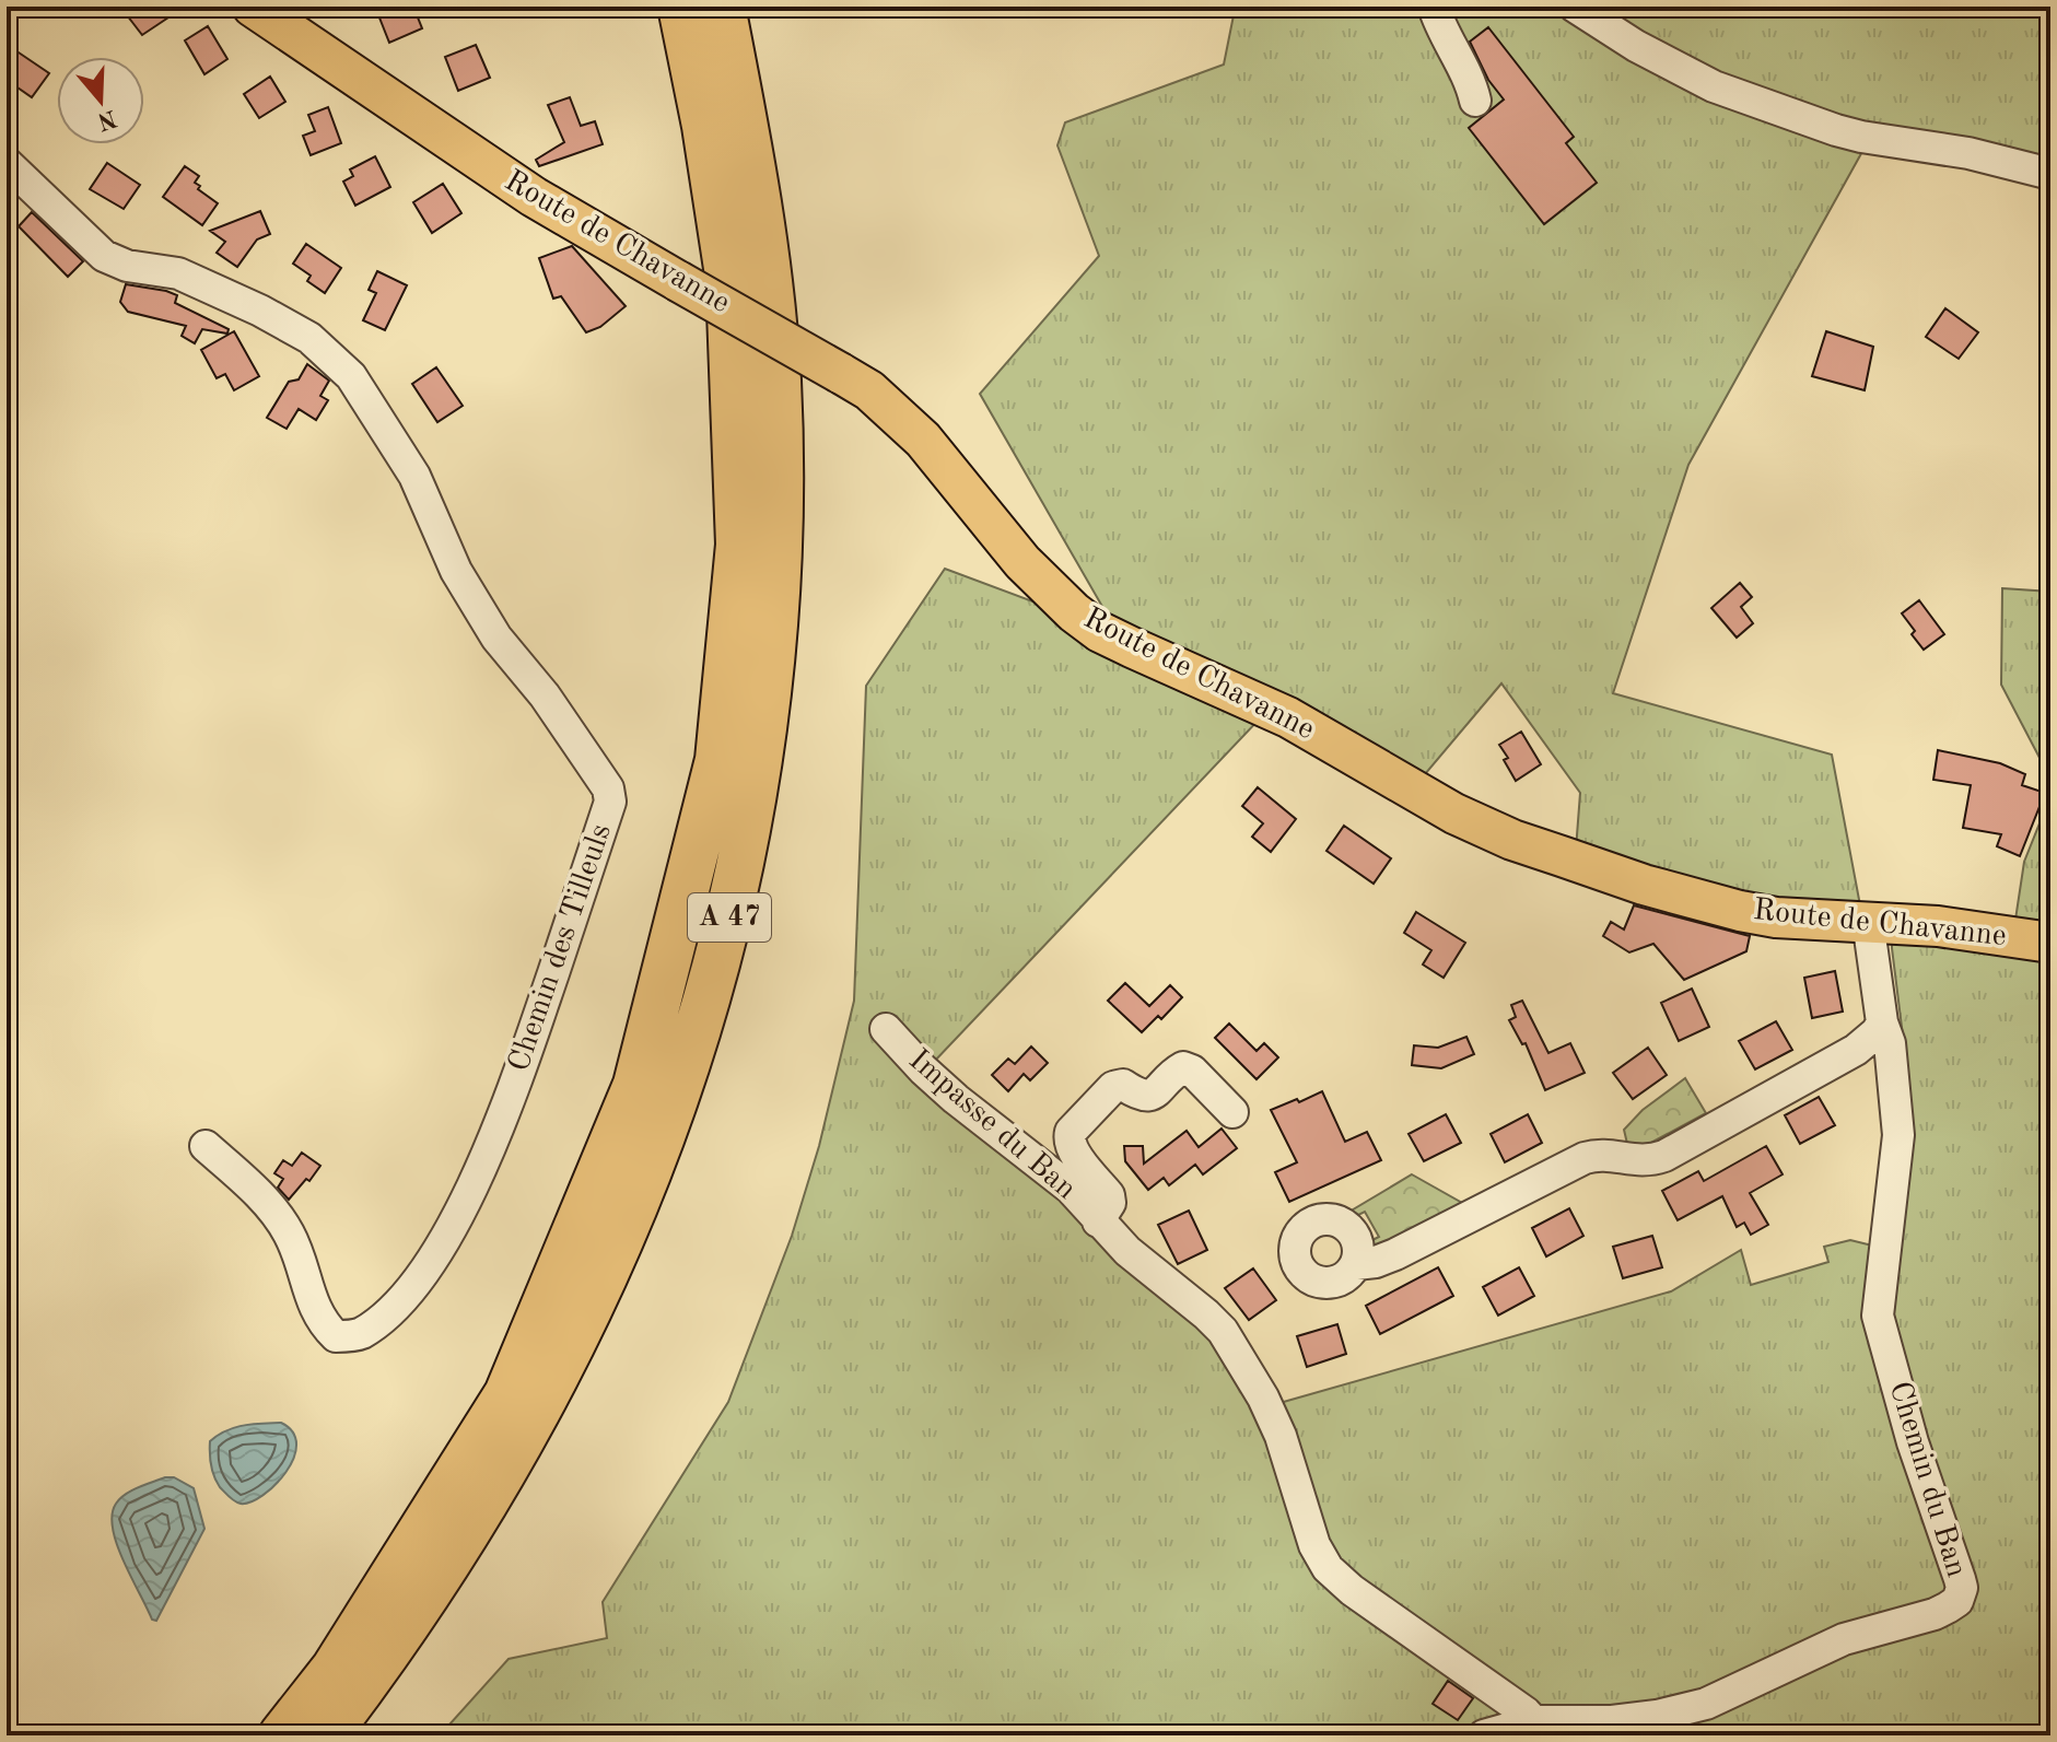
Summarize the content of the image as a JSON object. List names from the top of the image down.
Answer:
{
  "streets": {
    "highway": ["A 47"],
    "main road": ["Route de Chavanne"],
    "street": ["Chemin des Tilleuls", "Impasse du Ban", "Chemin du Ban"]
  },
  "crossings": [
    ["Impasse du Ban", "Chemin du Ban"]
  ],
  "north": "bottom"
}
